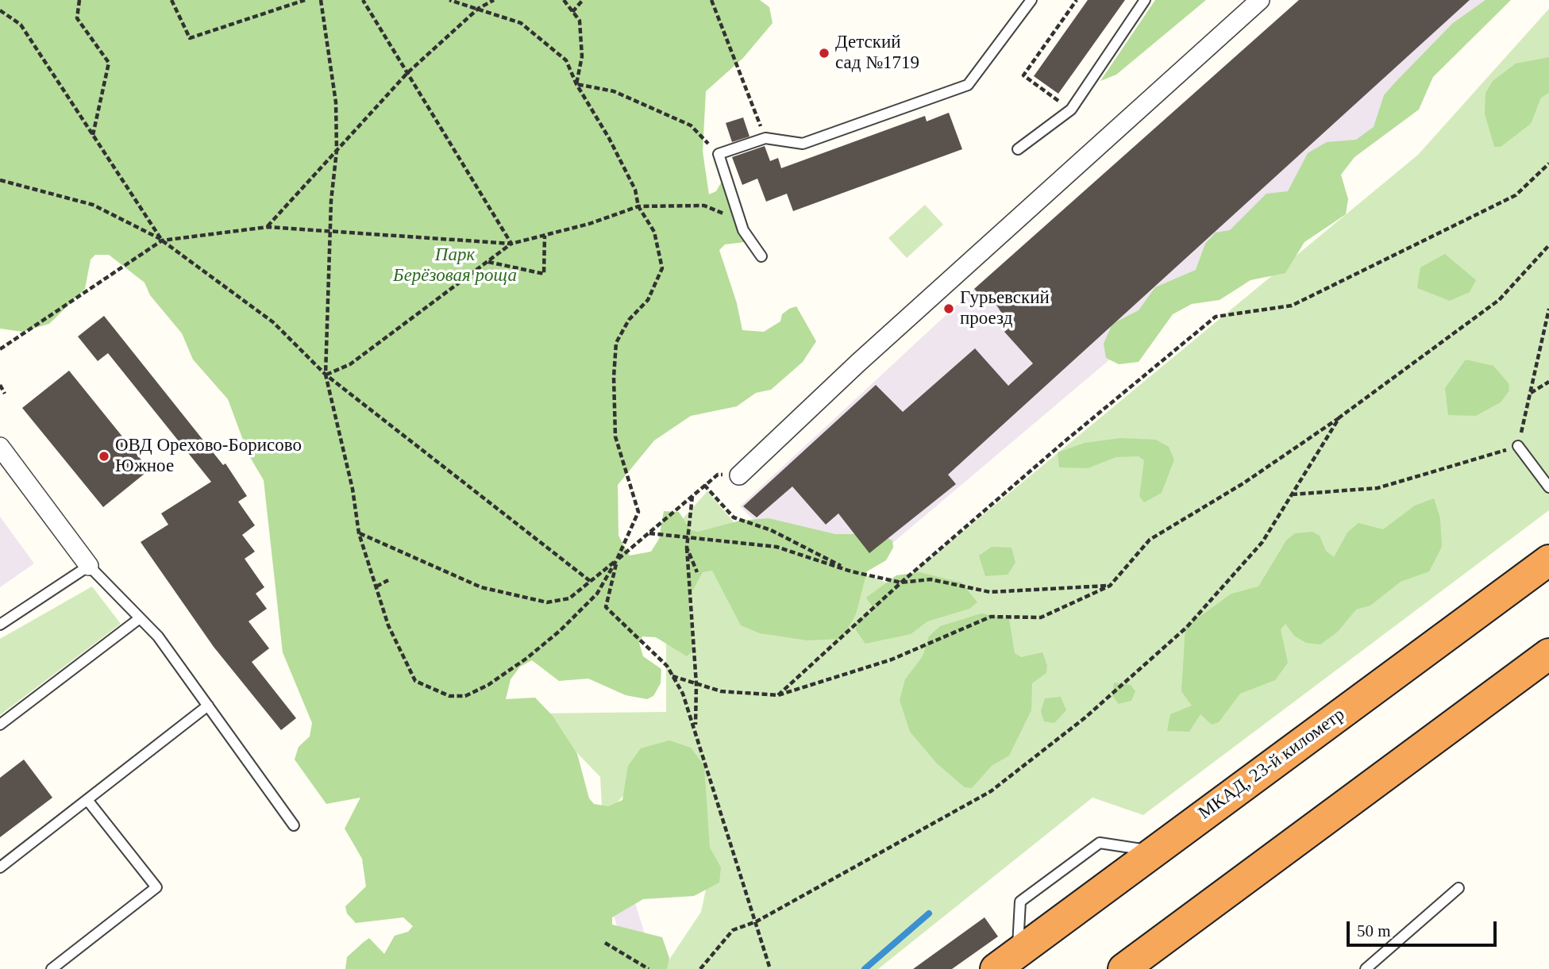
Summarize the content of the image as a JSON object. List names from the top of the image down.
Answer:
{
  "streets": {
    "highway": ["МКАД, 23-й километр"]
  },
  "parks": ["Парк Берёзовая роща"],
  "places": ["Детский сад №1719", "Гурьевский проезд", "ОВД Орехово-Борисово Южное"],
  "scale_bar": "50 m"
}
